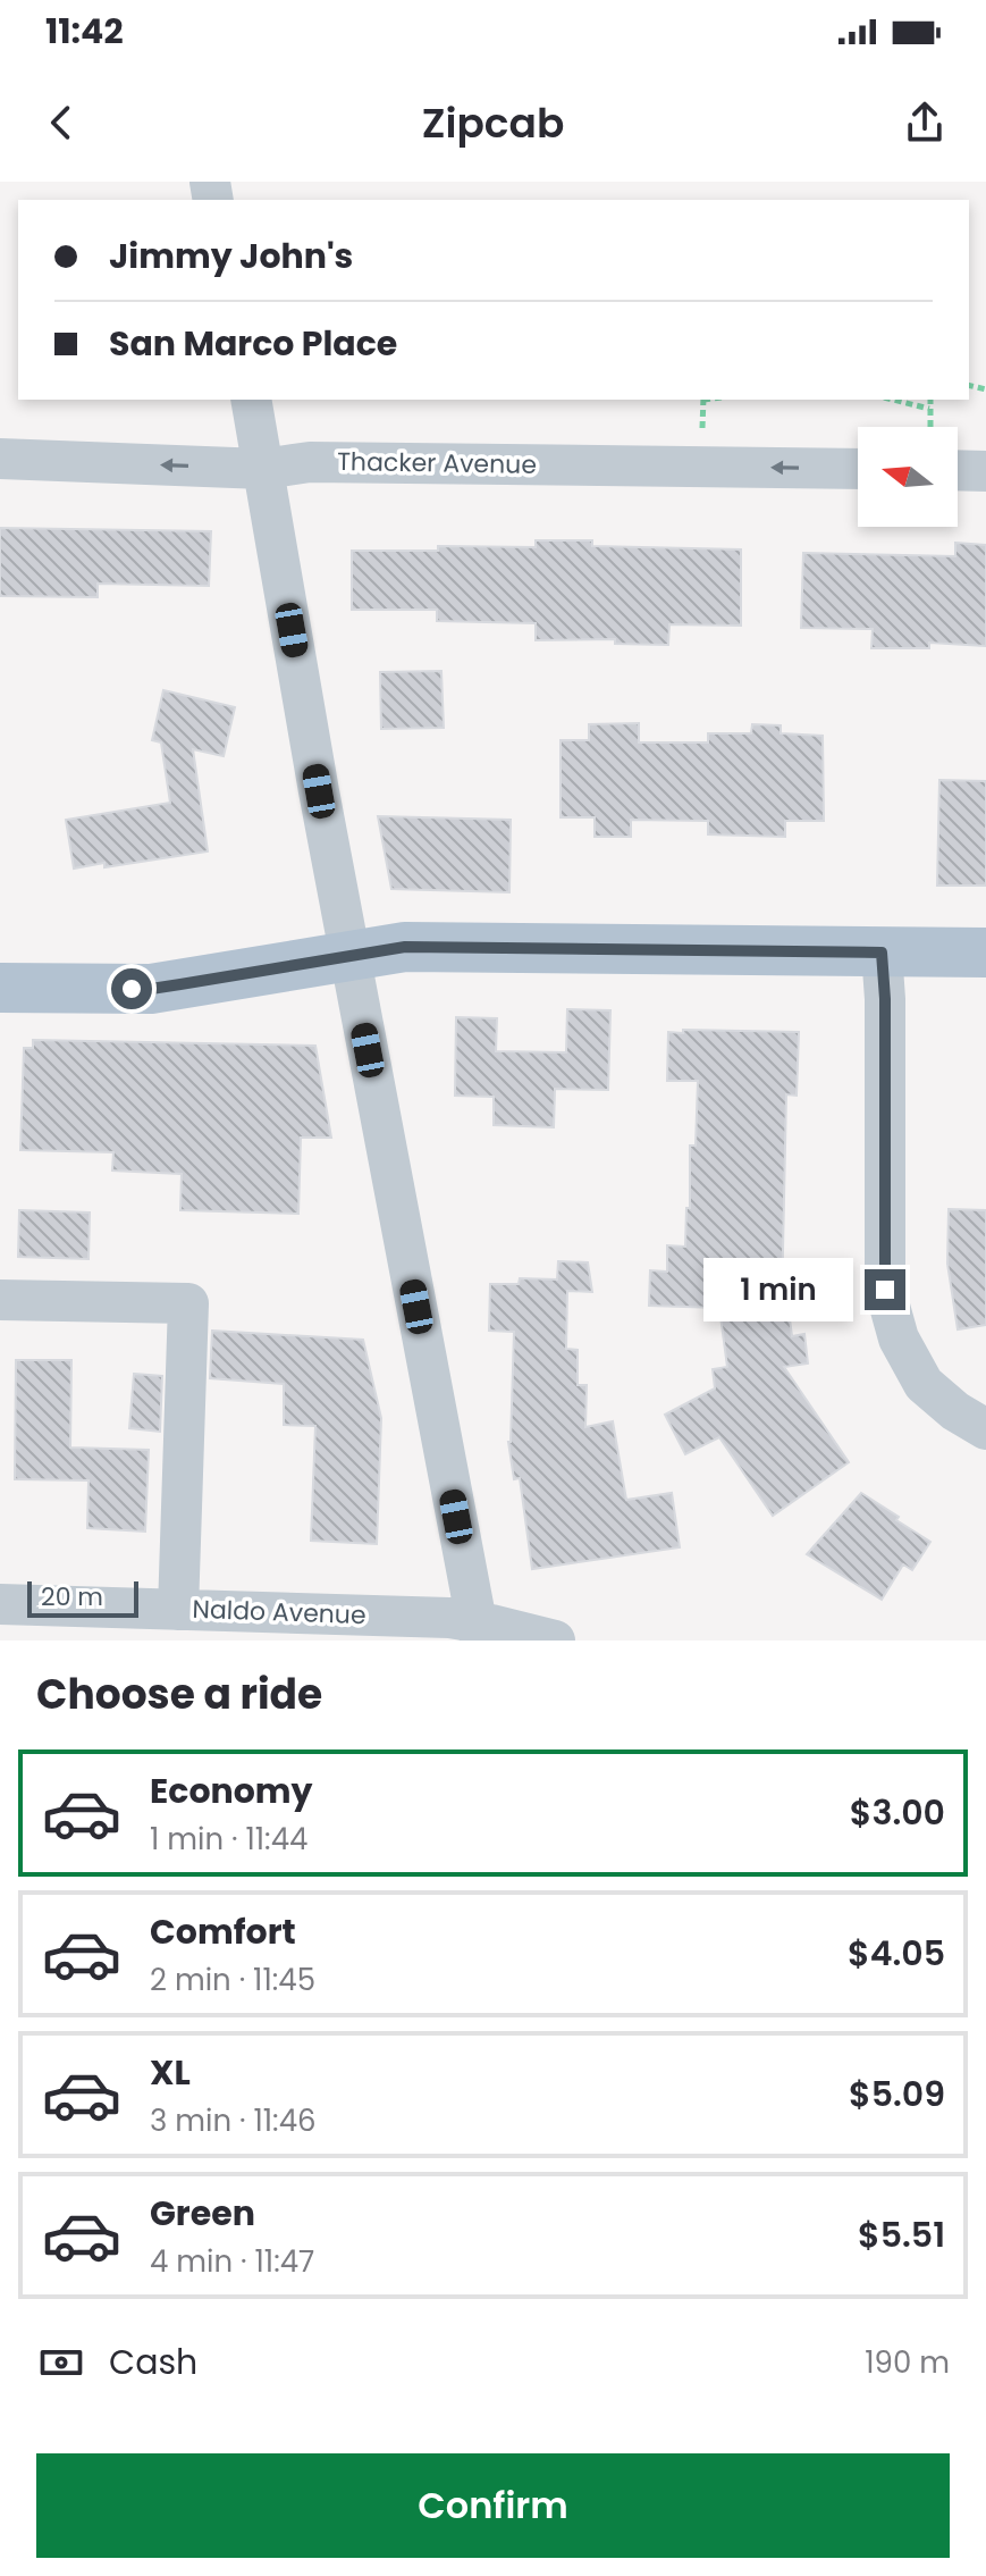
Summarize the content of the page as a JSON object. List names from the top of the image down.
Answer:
{
  "streets": {
    "street": ["Thacker Avenue", "Naldo Avenue"]
  },
  "one_way": ["Thacker Avenue"],
  "scale_bar": "20 m",
  "north": "left",
  "page": {
    "status": "11:42",
    "header": "Zipcab",
    "banner": ["Jimmy John's", "San Marco Place"],
    "bubble": "1 min",
    "scale": "20 m",
    "heading": "Choose a ride",
    "list": [
      {
        "name": "Economy",
        "note": "1 min · 11:44",
        "value": "$3.00"
      },
      {
        "name": "Comfort",
        "note": "2 min · 11:45",
        "value": "$4.05"
      },
      {
        "name": "XL",
        "note": "3 min · 11:46",
        "value": "$5.09"
      },
      {
        "name": "Green",
        "note": "4 min · 11:47",
        "value": "$5.51"
      }
    ],
    "pay": ["Cash", "190 m"],
    "buttons": "Confirm"
  }
}
